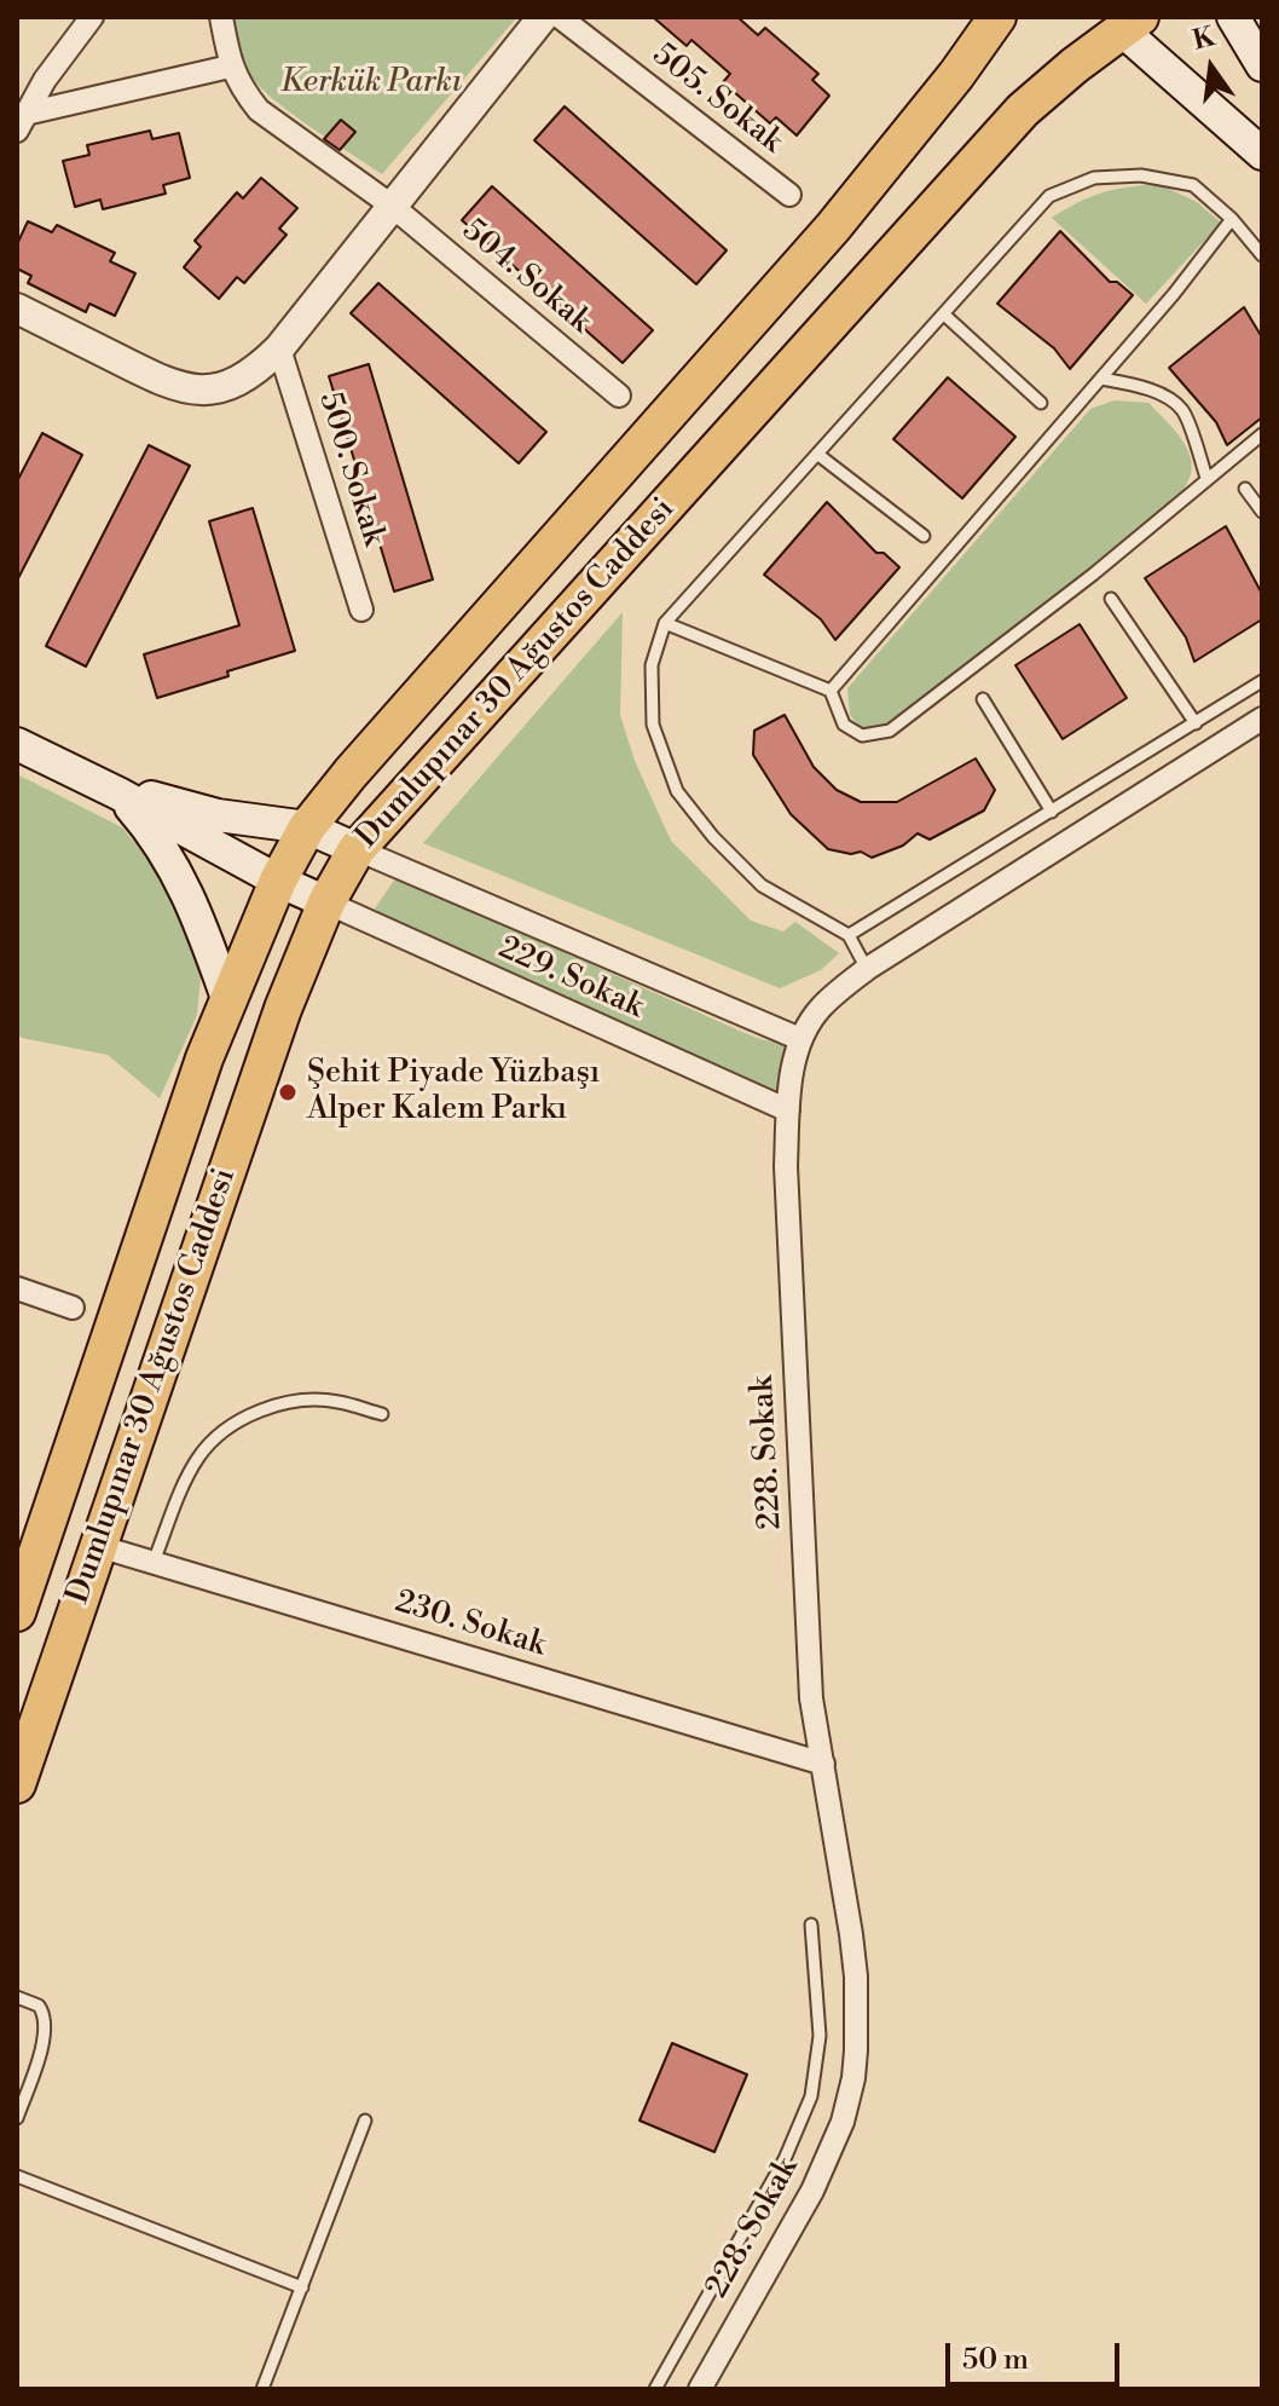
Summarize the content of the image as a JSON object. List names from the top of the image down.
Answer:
{
  "streets": {
    "main road": ["Dumlupınar 30 Ağustos Caddesi"],
    "street": [
      "505. Sokak",
      "504. Sokak",
      "500. Sokak",
      "229. Sokak",
      "228. Sokak",
      "230. Sokak"
    ]
  },
  "crossings": [
    ["Dumlupınar 30 Ağustos Caddesi", "229. Sokak"],
    ["Dumlupınar 30 Ağustos Caddesi", "230. Sokak"],
    ["229. Sokak", "228. Sokak"],
    ["228. Sokak", "230. Sokak"]
  ],
  "parks": ["Kerkük Parkı"],
  "places": ["Şehit Piyade Yüzbaşı Alper Kalem Parkı"],
  "scale_bar": "50 m",
  "north": "top"
}
